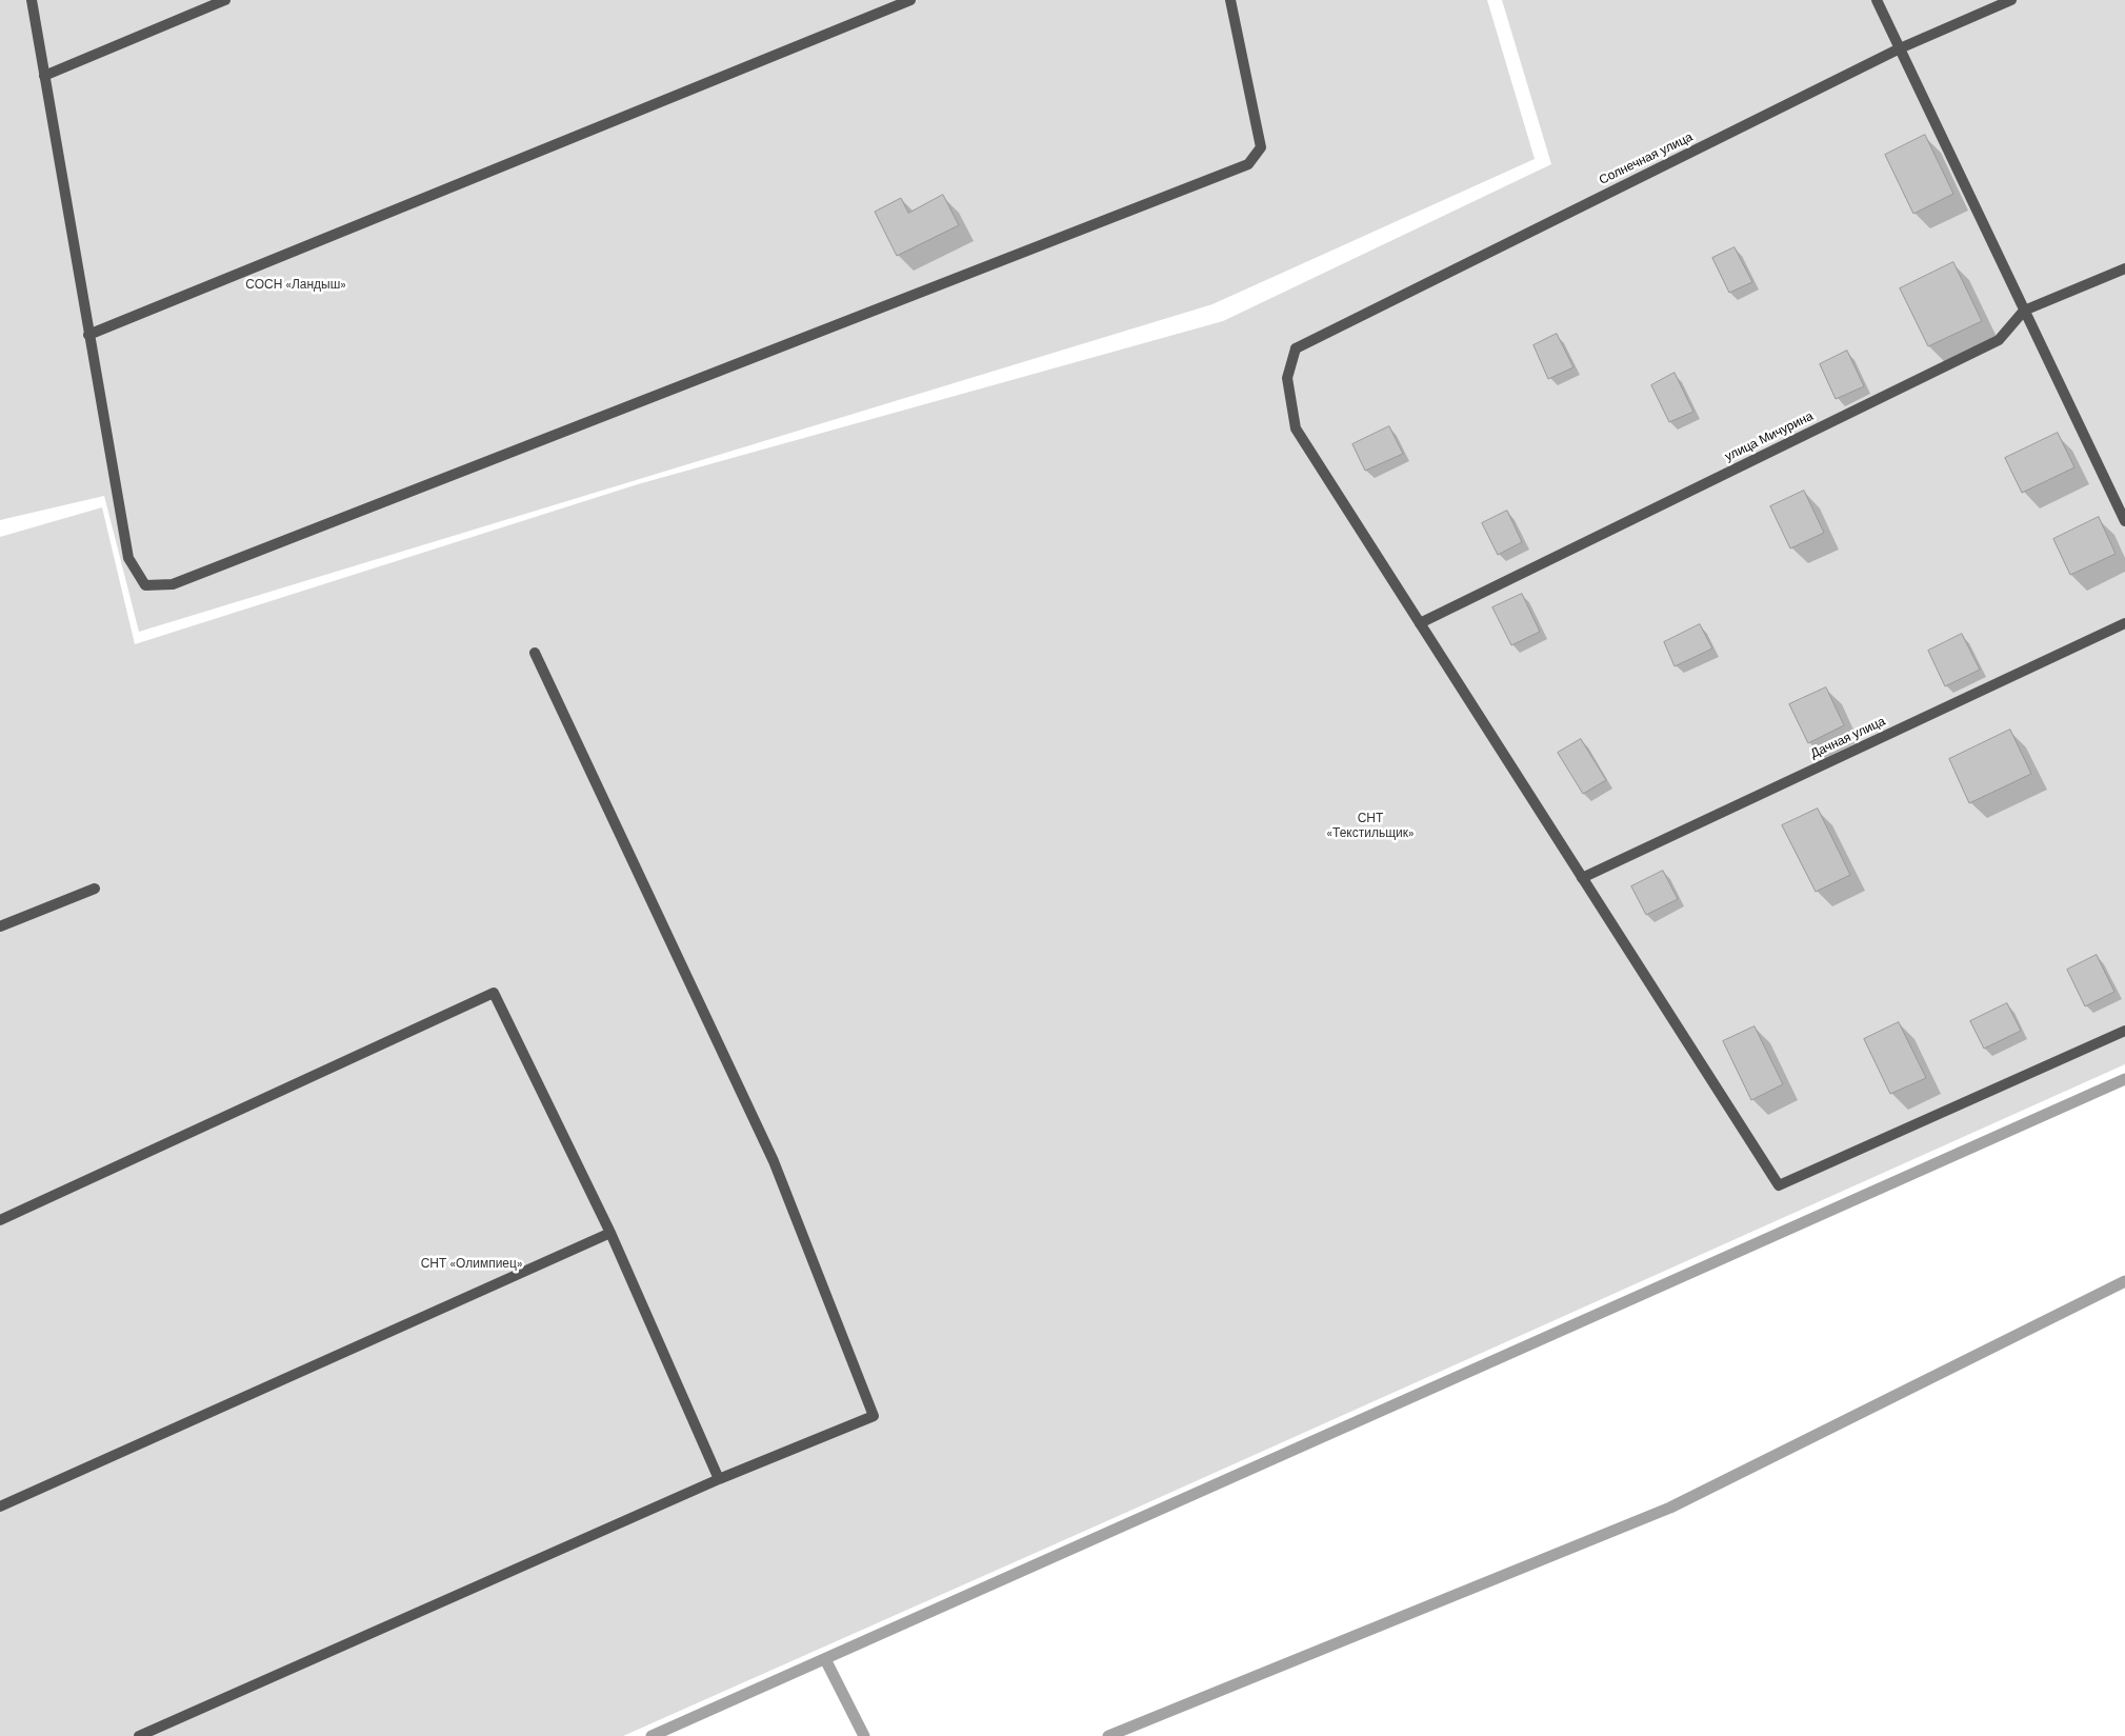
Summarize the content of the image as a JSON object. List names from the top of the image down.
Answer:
{
  "streets": {
    "street": ["Солнечная улица", "улица Мичурина", "Дачная улица"]
  },
  "crossings": [
    ["Солнечная улица", "улица Мичурина"]
  ],
  "parks": ["СОСН «Ландыш»", "СНТ «Текстильщик»", "СНТ «Олимпиец»"]
}
